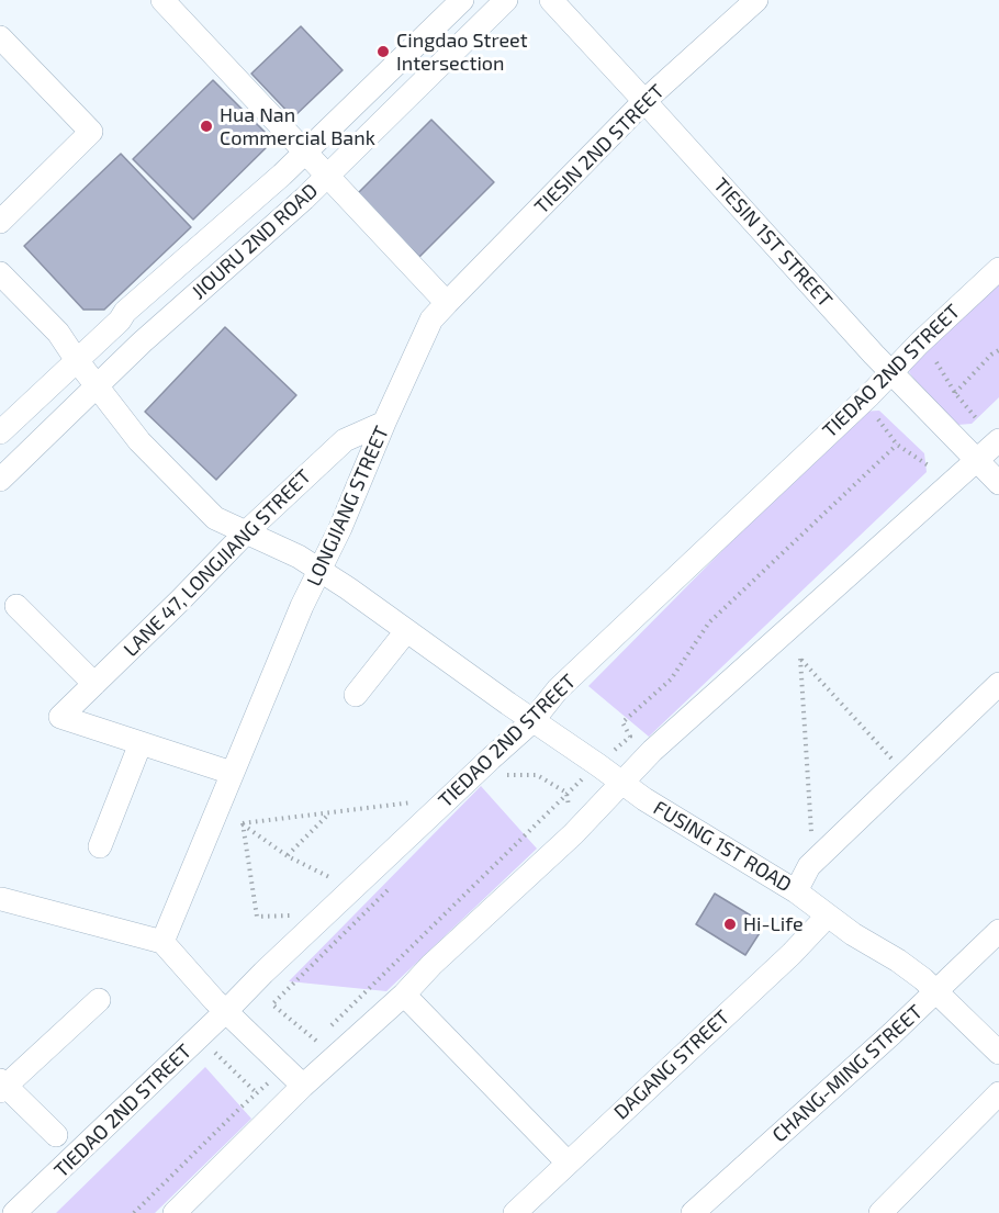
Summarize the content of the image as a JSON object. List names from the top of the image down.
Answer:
{
  "streets": {
    "street": [
      "TIESIN 2ND STREET",
      "JIOURU 2ND ROAD",
      "TIESIN 1ST STREET",
      "TIEDAO 2ND STREET",
      "LONGJIANG STREET",
      "LANE 47, LONGJIANG STREET",
      "FUSING 1ST ROAD",
      "DAGANG STREET",
      "CHANG-MING STREET"
    ]
  },
  "crossings": [
    ["TIESIN 2ND STREET", "TIESIN 1ST STREET"],
    ["TIESIN 2ND STREET", "LONGJIANG STREET"],
    ["JIOURU 2ND ROAD", "FUSING 1ST ROAD"],
    ["TIESIN 1ST STREET", "TIEDAO 2ND STREET"],
    ["TIEDAO 2ND STREET", "FUSING 1ST ROAD"],
    ["LONGJIANG STREET", "LANE 47, LONGJIANG STREET"],
    ["LONGJIANG STREET", "FUSING 1ST ROAD"],
    ["LANE 47, LONGJIANG STREET", "FUSING 1ST ROAD"],
    ["FUSING 1ST ROAD", "DAGANG STREET"],
    ["FUSING 1ST ROAD", "CHANG-MING STREET"]
  ],
  "places": ["Cingdao Street Intersection", "Hua Nan Commercial Bank", "Hi-Life"]
}
